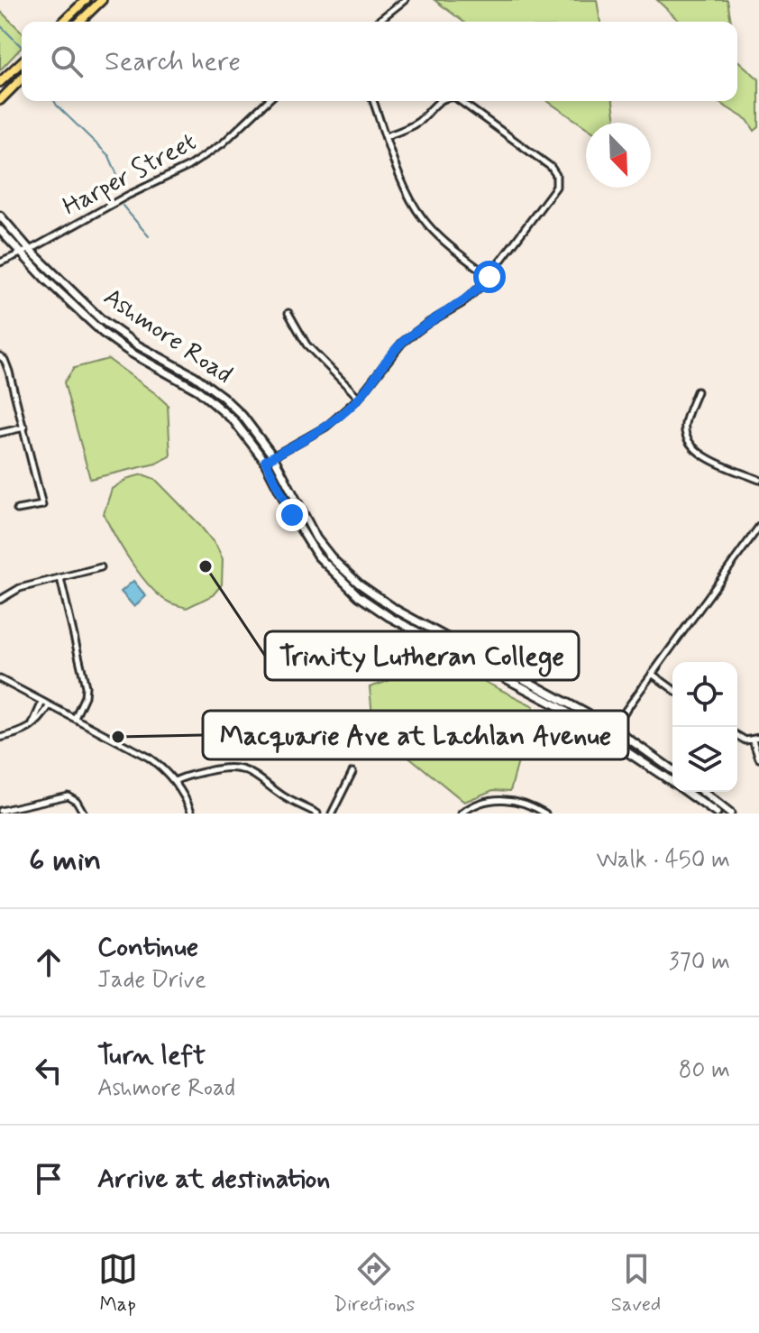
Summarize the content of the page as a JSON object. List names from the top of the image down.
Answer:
{
  "streets": {
    "main road": ["Ashmore Road"],
    "street": ["Harper Street"]
  },
  "crossings": [
    ["Harper Street", "Ashmore Road"]
  ],
  "places": ["Trinity Lutheran College", "Macquarie Ave at Lachlan Avenue"],
  "north": "bottom right",
  "page": {
    "search": "Search here",
    "heading": ["6 min", "Walk · 450 m"],
    "list": [
      ["Continue", "Jade Drive", "370 m"],
      ["Turn left", "Ashmore Road", "80 m"],
      "Arrive at destination"
    ],
    "nav": ["Map", "Directions", "Saved"]
  }
}
